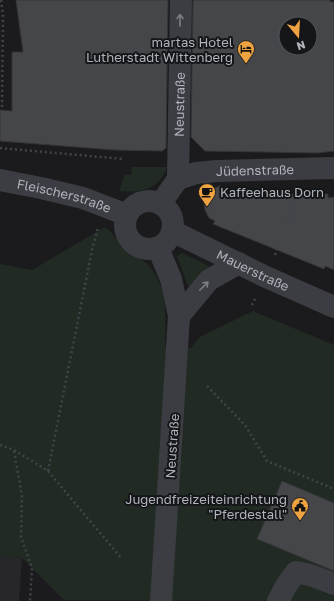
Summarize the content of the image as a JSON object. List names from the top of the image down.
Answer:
{
  "streets": {
    "street": [
      "Neustraße",
      "Jüdenstraße",
      "Fleischerstraße",
      "Mauerstraße"
    ]
  },
  "crossings": [
    ["Neustraße", "Jüdenstraße"],
    ["Neustraße", "Fleischerstraße"],
    ["Neustraße", "Mauerstraße"],
    ["Fleischerstraße", "Mauerstraße"]
  ],
  "places": {
    "hotel": ["martas Hotel Lutherstadt Wittenberg"],
    "cafe": ["Kaffeehaus Dorn"],
    "public building": ["Jugendfreizeiteinrichtung \"Pferdestall\""]
  },
  "north": "bottom"
}
